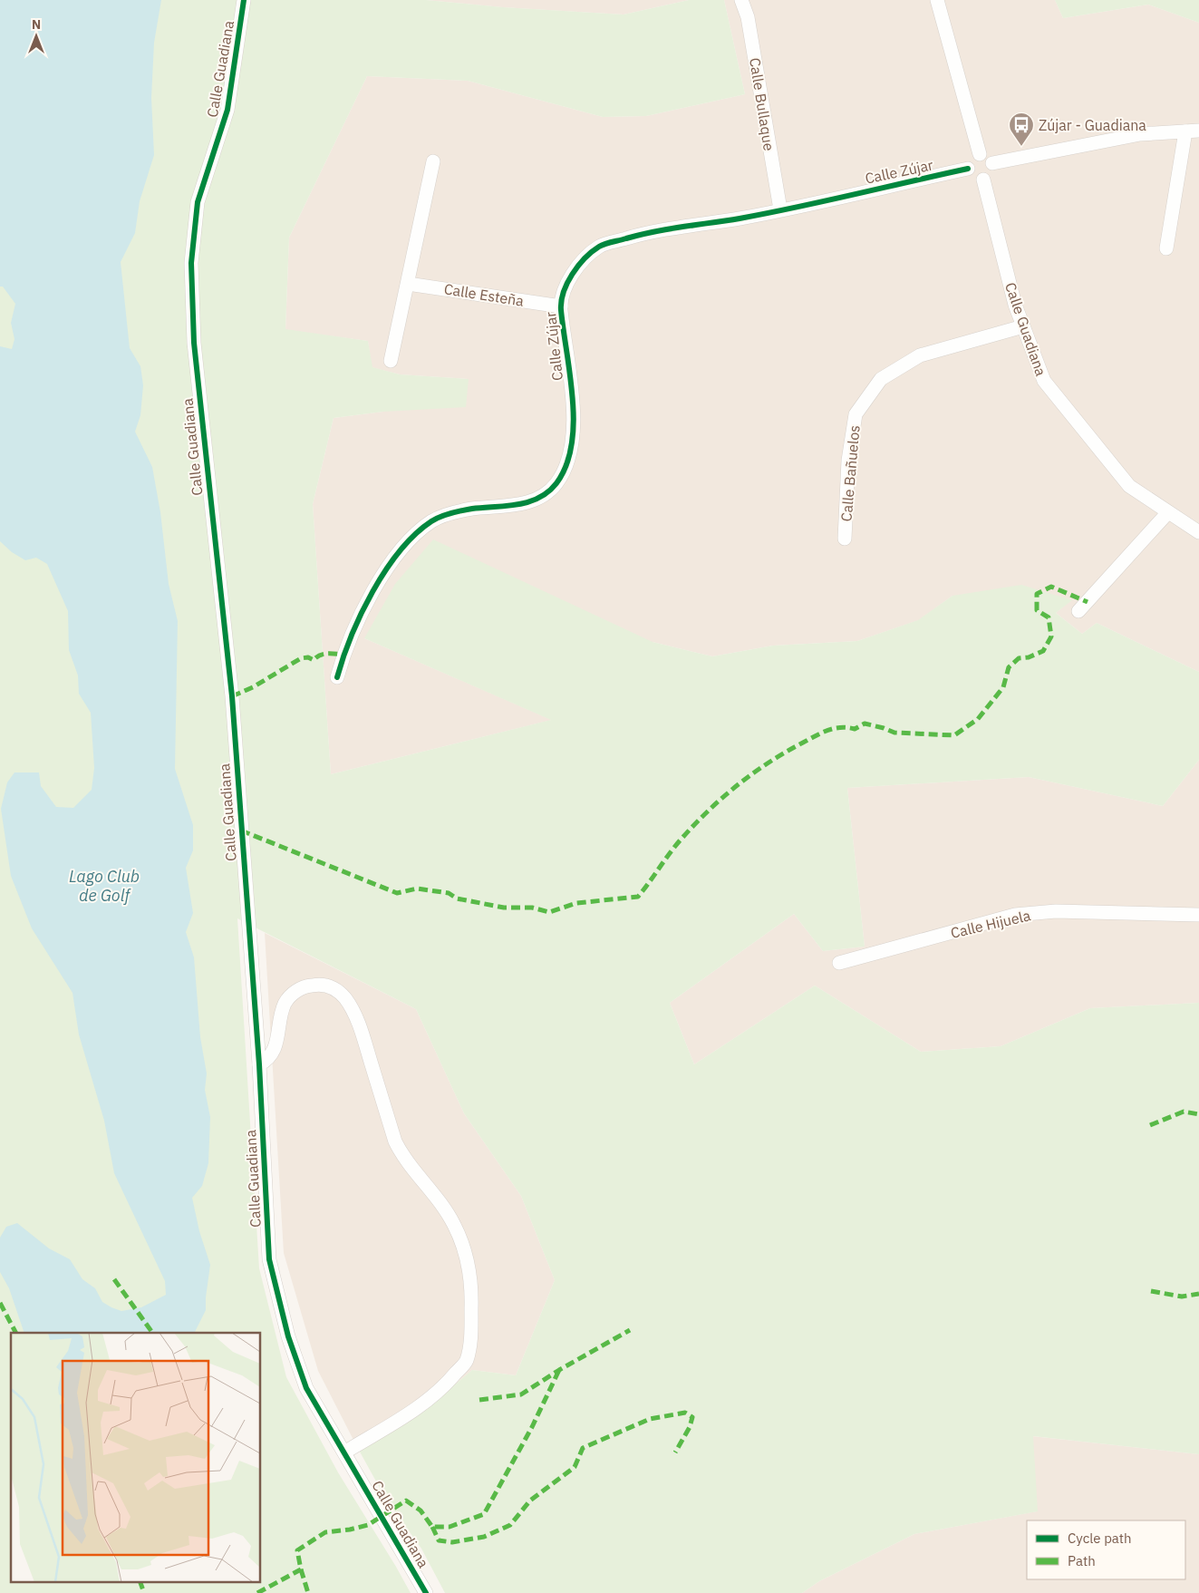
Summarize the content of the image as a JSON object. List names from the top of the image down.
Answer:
{
  "streets": {
    "street": [
      "Calle Guadiana",
      "Calle Bullaque",
      "Calle Zújar",
      "Calle Esteña",
      "Calle Bañuelos",
      "Calle Hijuela"
    ]
  },
  "crossings": [
    ["Calle Guadiana", "Calle Zújar"],
    ["Calle Guadiana", "Calle Bañuelos"],
    ["Calle Bullaque", "Calle Zújar"],
    ["Calle Zújar", "Calle Esteña"]
  ],
  "water": ["Lago Club de Golf"],
  "places": {
    "bus stop": ["Zújar - Guadiana"]
  },
  "legend": ["Cycle path", "Path"],
  "north": "top"
}
